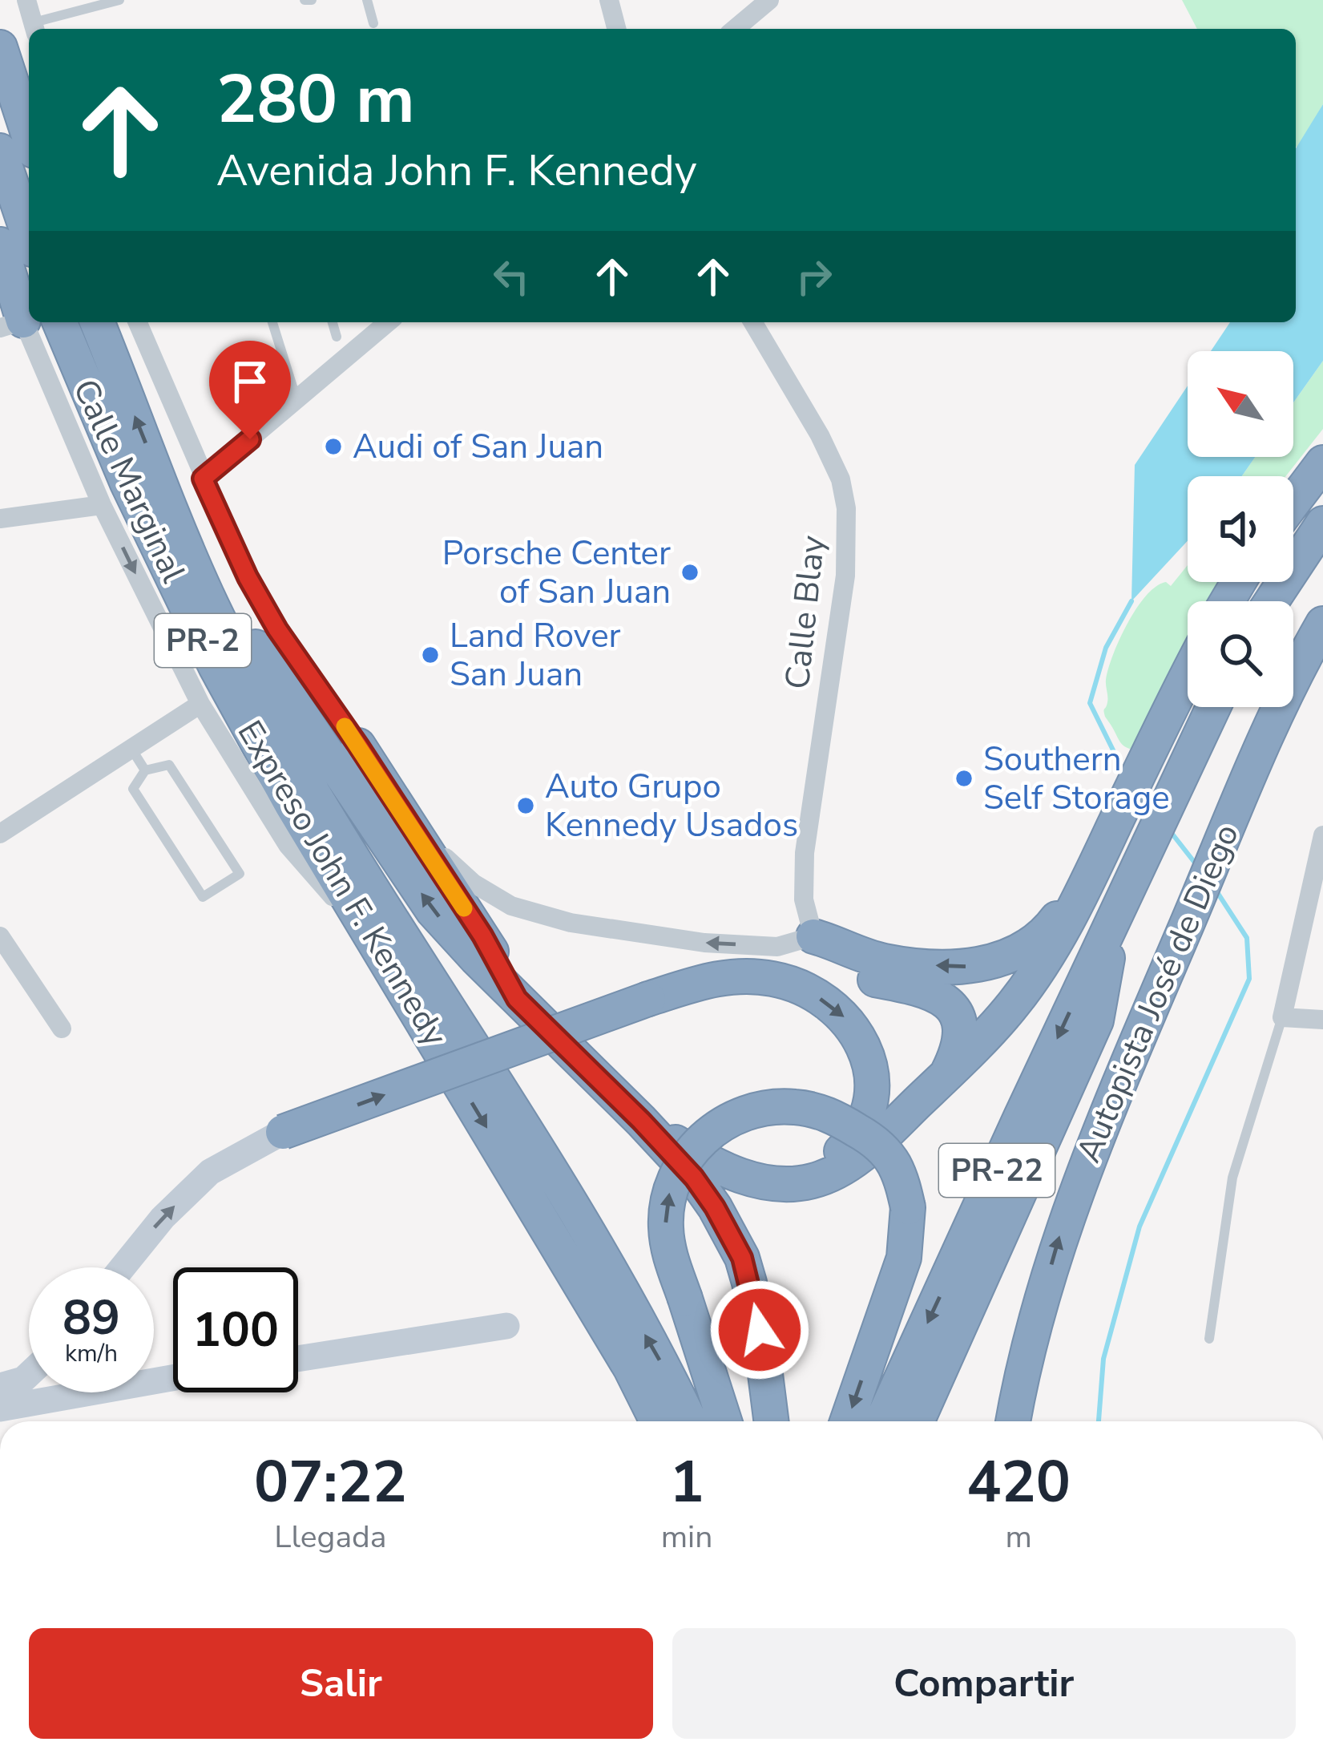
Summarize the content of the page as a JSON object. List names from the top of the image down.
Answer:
{
  "streets": {
    "highway": [
      "PR-2",
      "Expreso John F. Kennedy",
      "Autopista José de Diego",
      "PR-22"
    ],
    "street": ["Calle Marginal", "Calle Blay"]
  },
  "crossings": [
    ["Calle Marginal", "Expreso John F. Kennedy"]
  ],
  "places": [
    "Audi of San Juan",
    "Porsche Center of San Juan",
    "Land Rover San Juan",
    "Southern Self Storage",
    "Auto Grupo Kennedy Usados"
  ],
  "north": "top left",
  "page": {
    "turn": ["280 m", "Avenida John F. Kennedy"],
    "speed": "89 km/h",
    "limit": "100",
    "eta": [
      "07:22",
      "Llegada",
      "1",
      "min",
      "420",
      "m"
    ],
    "buttons": ["Salir", "Compartir"]
  }
}
